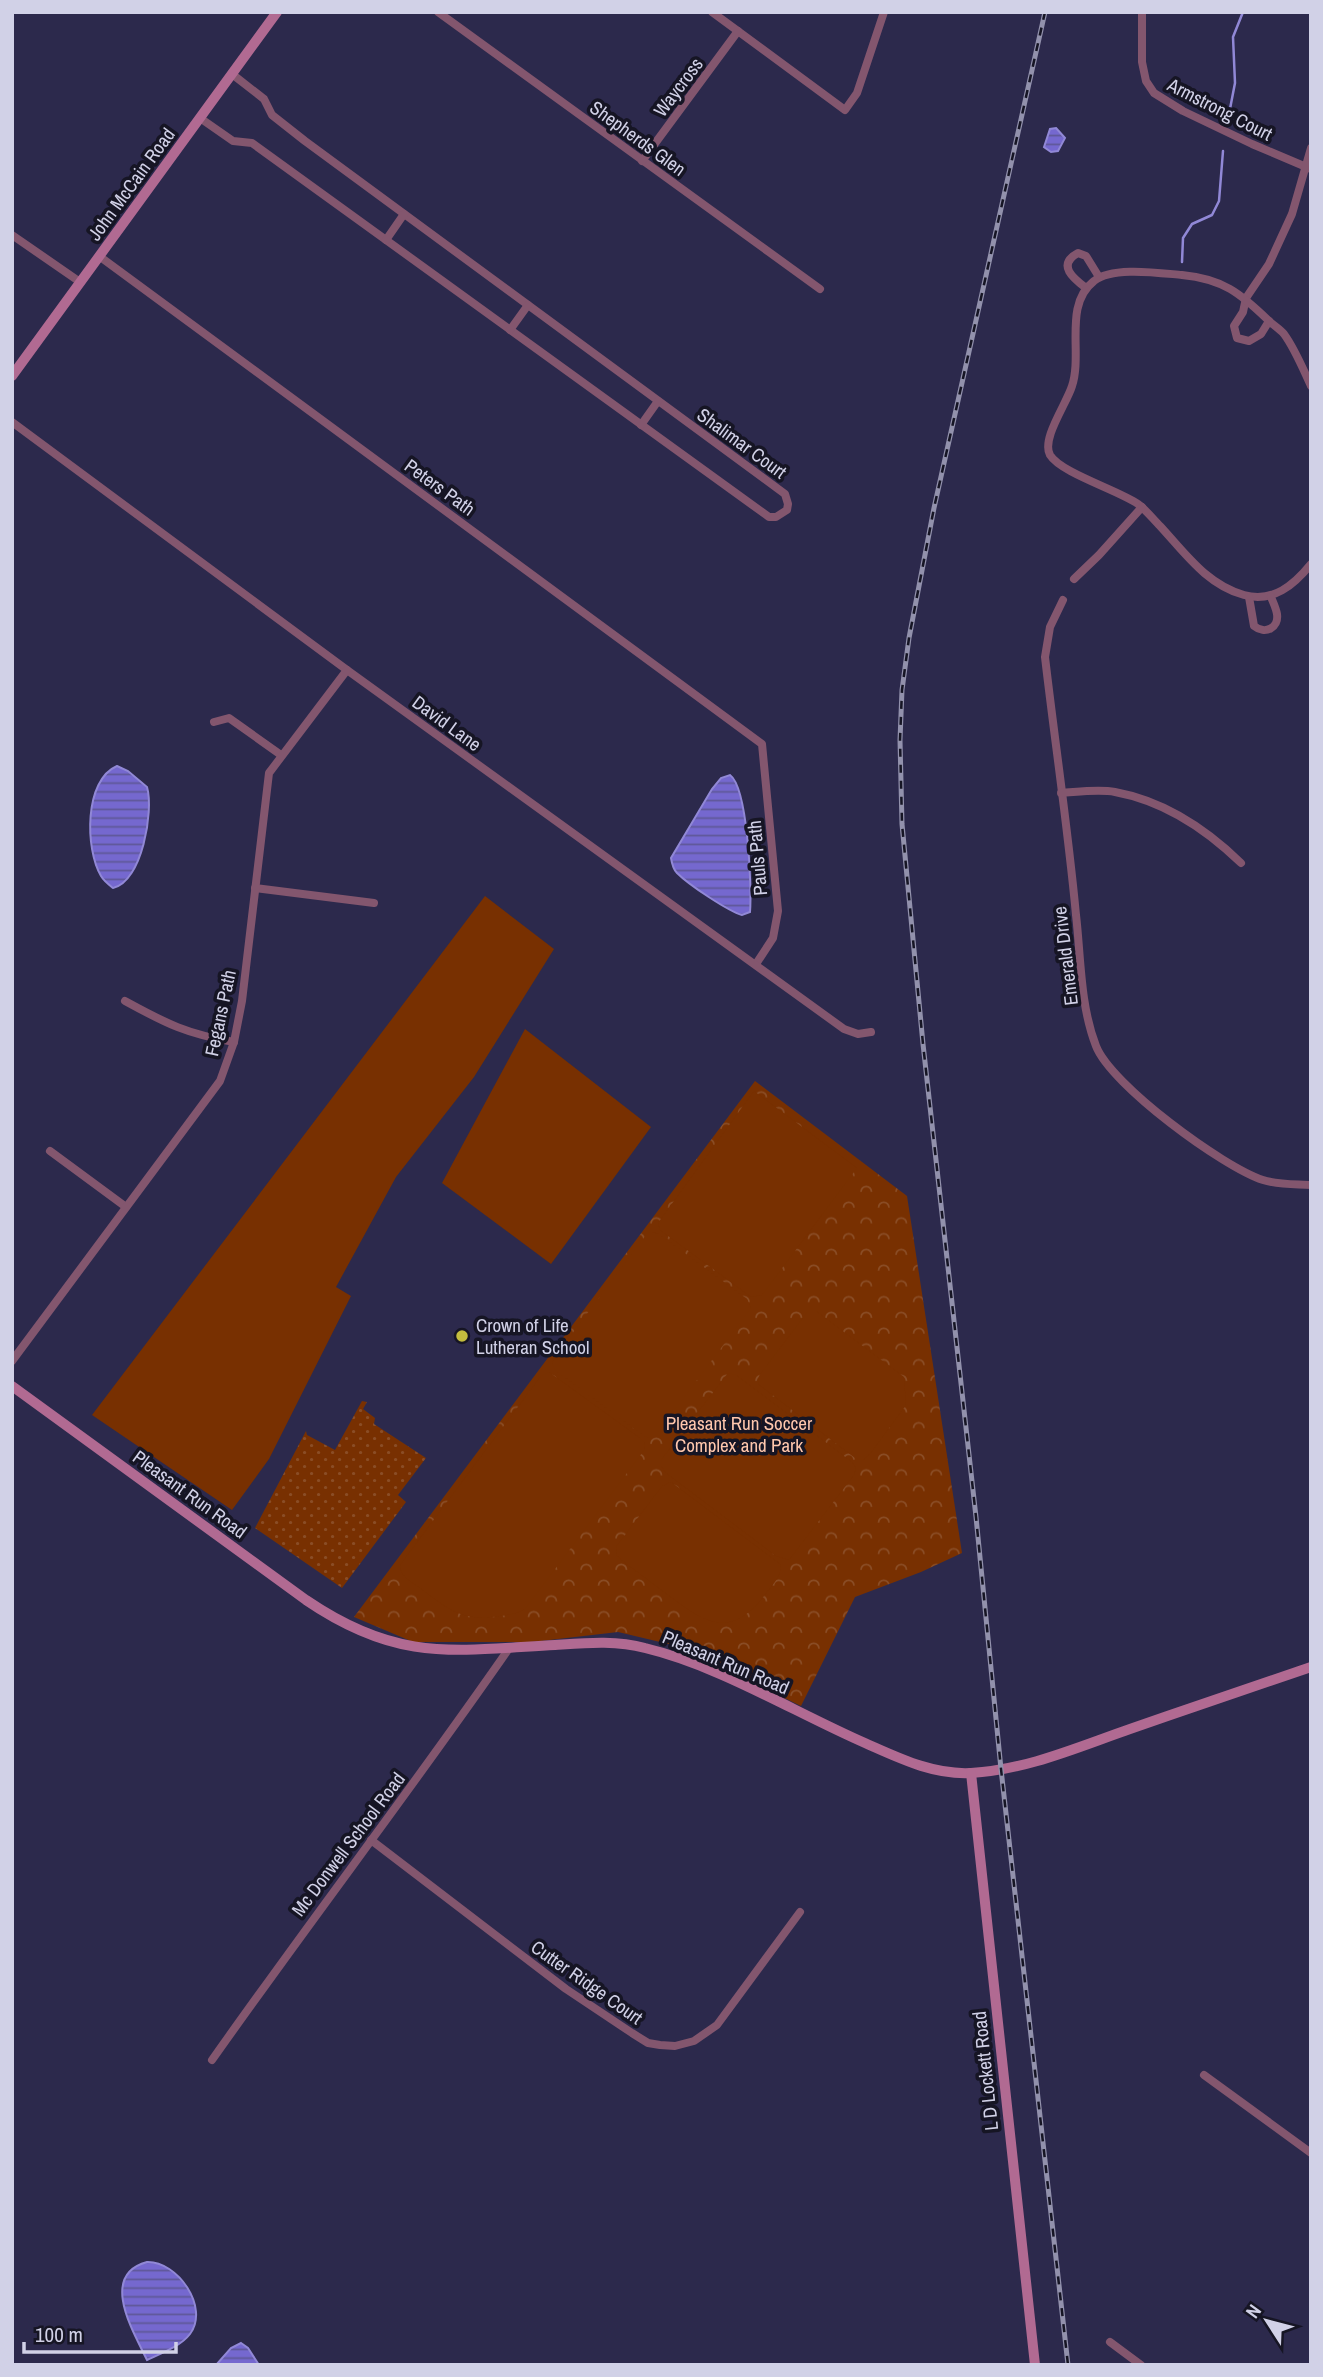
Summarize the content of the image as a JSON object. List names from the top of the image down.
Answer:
{
  "streets": {
    "main road": ["John McCain Road", "Pleasant Run Road", "L D Lockett Road"],
    "street": [
      "Waycross",
      "Armstrong Court",
      "Shepherds Glen",
      "Shalimar Court",
      "Peters Path",
      "David Lane",
      "Pauls Path",
      "Emerald Drive",
      "Fegans Path",
      "Mc Donwell School Road",
      "Cutter Ridge Court"
    ]
  },
  "crossings": [
    ["Waycross", "Shepherds Glen"],
    ["John McCain Road", "Shalimar Court"],
    ["John McCain Road", "Peters Path"],
    ["Peters Path", "Pauls Path"],
    ["David Lane", "Pauls Path"],
    ["David Lane", "Fegans Path"],
    ["Pleasant Run Road", "Mc Donwell School Road"],
    ["Pleasant Run Road", "L D Lockett Road"],
    ["Mc Donwell School Road", "Cutter Ridge Court"]
  ],
  "parks": ["Pleasant Run Soccer Complex and Park"],
  "places": ["Crown of Life Lutheran School"],
  "scale_bar": "100 m",
  "north": "top left"
}
